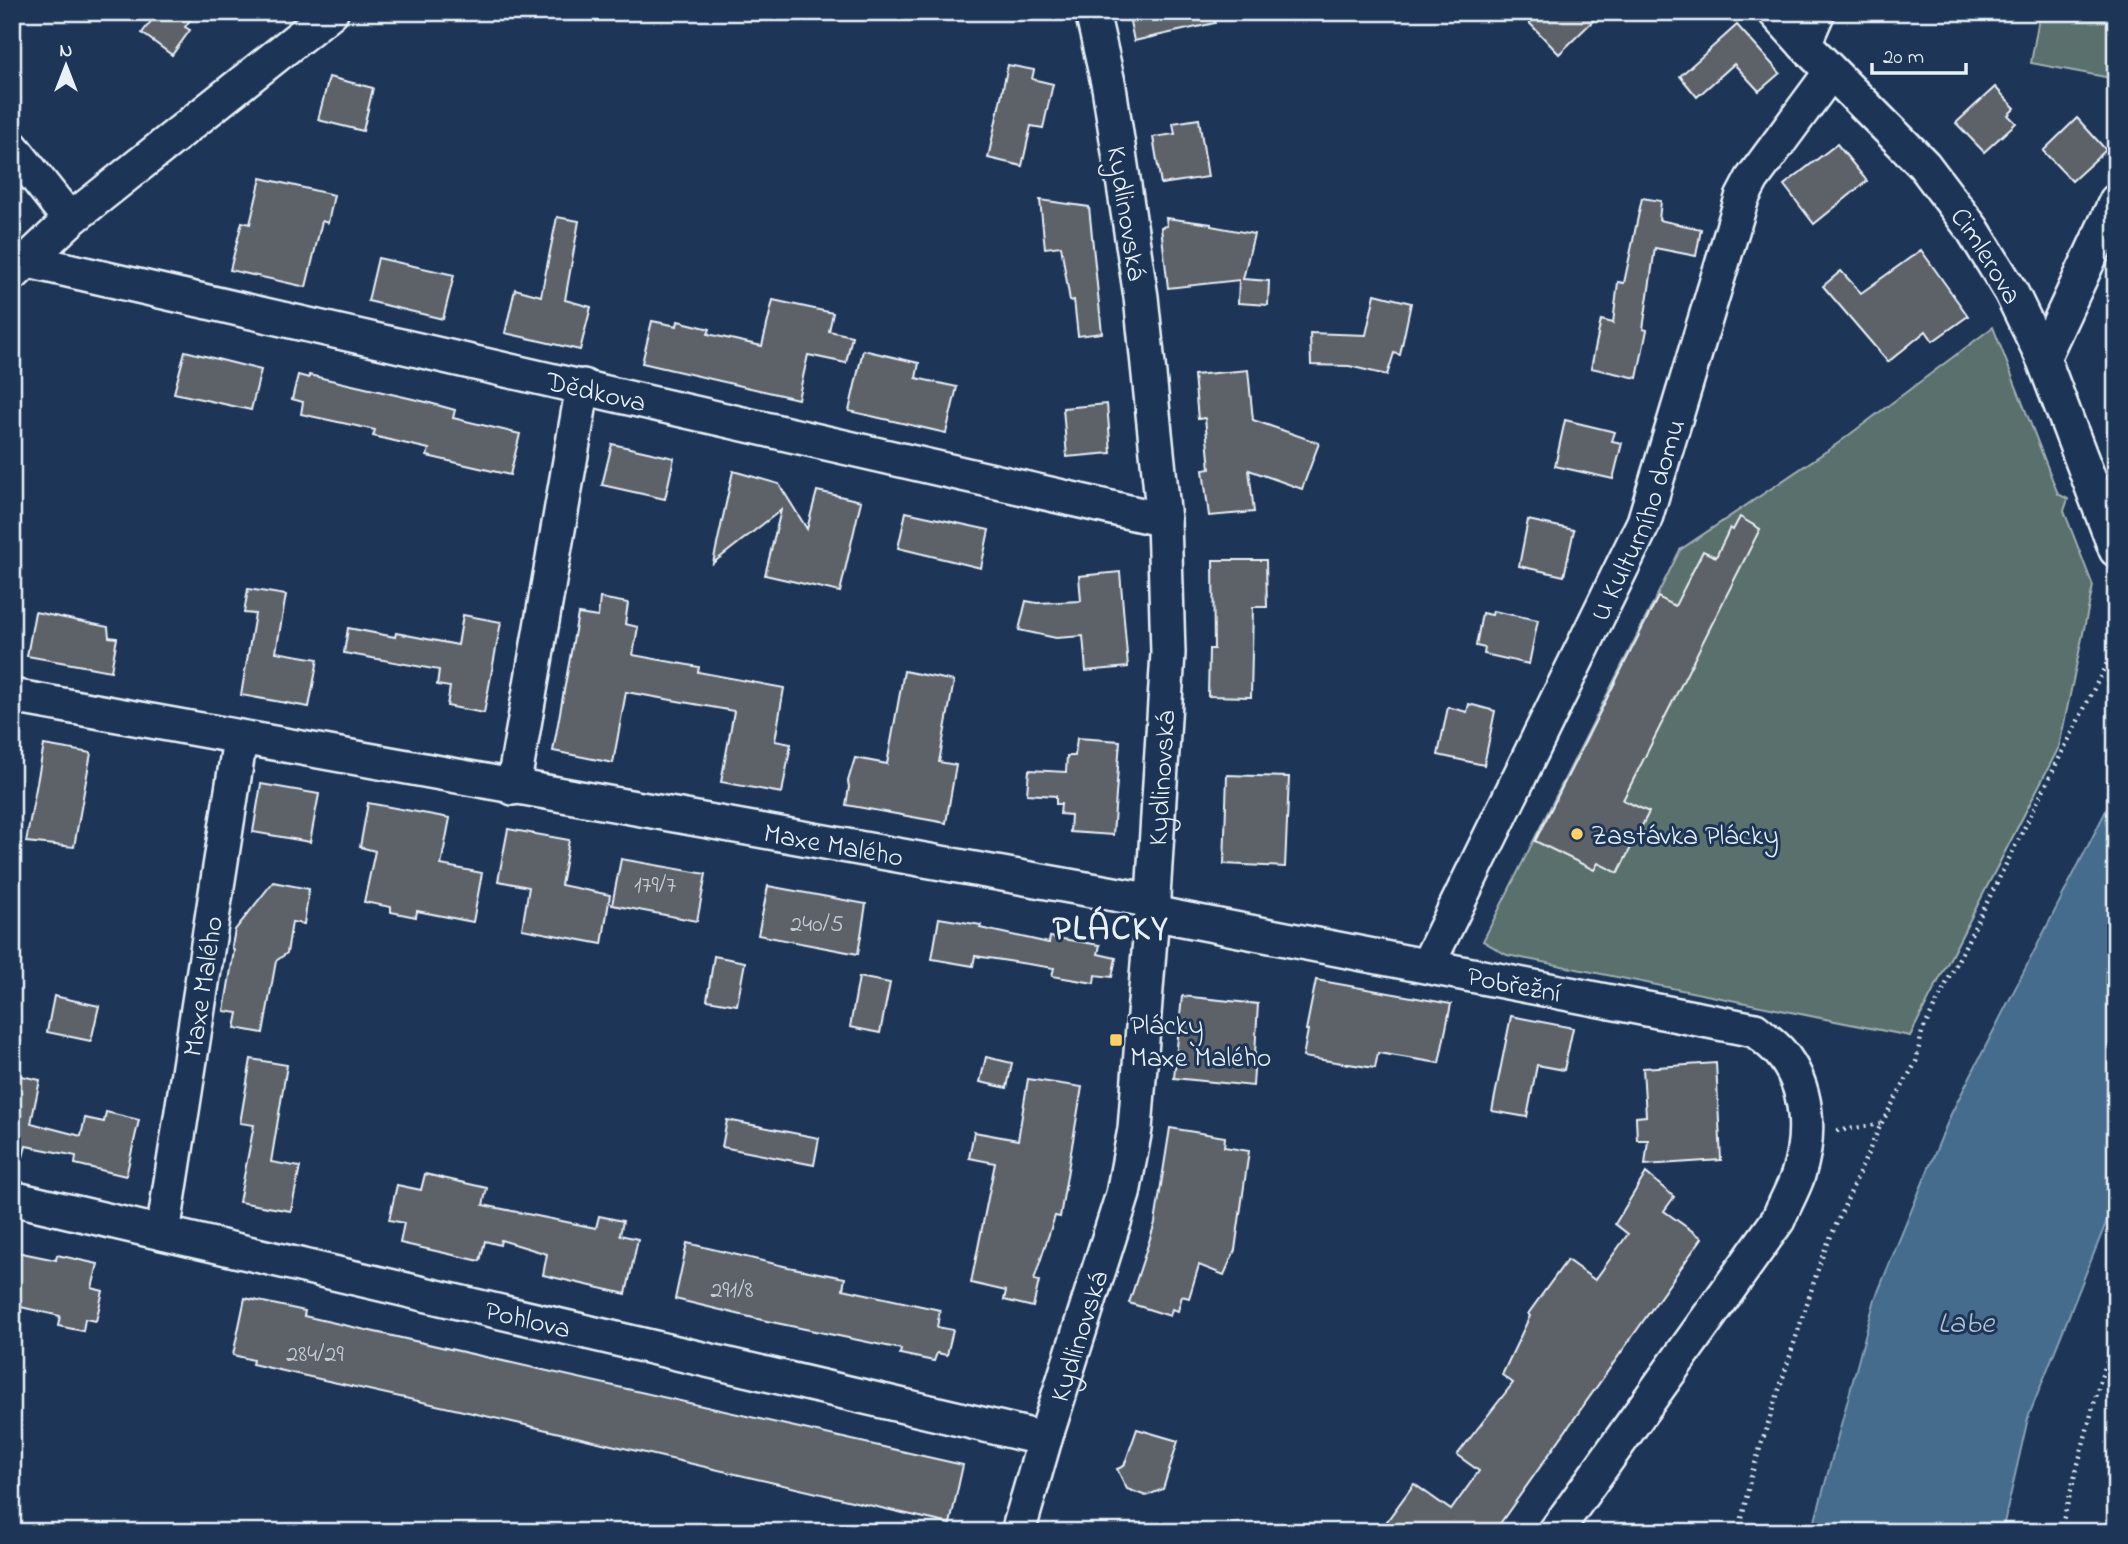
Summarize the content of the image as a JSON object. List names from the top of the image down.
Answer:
{
  "streets": {
    "street": [
      "Kydlinovská",
      "Cimlerova",
      "Dědkova",
      "U Kulturního domu",
      "Maxe Malého",
      "Pobřežní",
      "Pohlova"
    ]
  },
  "crossings": [
    ["Kydlinovská", "Dědkova"],
    ["Kydlinovská", "Maxe Malého"],
    ["Kydlinovská", "Pobřežní"],
    ["Kydlinovská", "Pohlova"],
    ["Cimlerova", "U Kulturního domu"],
    ["U Kulturního domu", "Pobřežní"],
    ["Maxe Malého", "Pobřežní"],
    ["Maxe Malého", "Pohlova"]
  ],
  "districts": ["PLÁCKY"],
  "water": ["Labe"],
  "places": {
    "other": ["Zastávka Plácky"],
    "transit": ["Plácky Maxe Malého"]
  },
  "house_numbers": [
    "179/7",
    "240/5",
    "291/8",
    "284/29"
  ],
  "scale_bar": "20 m",
  "north": "top"
}
